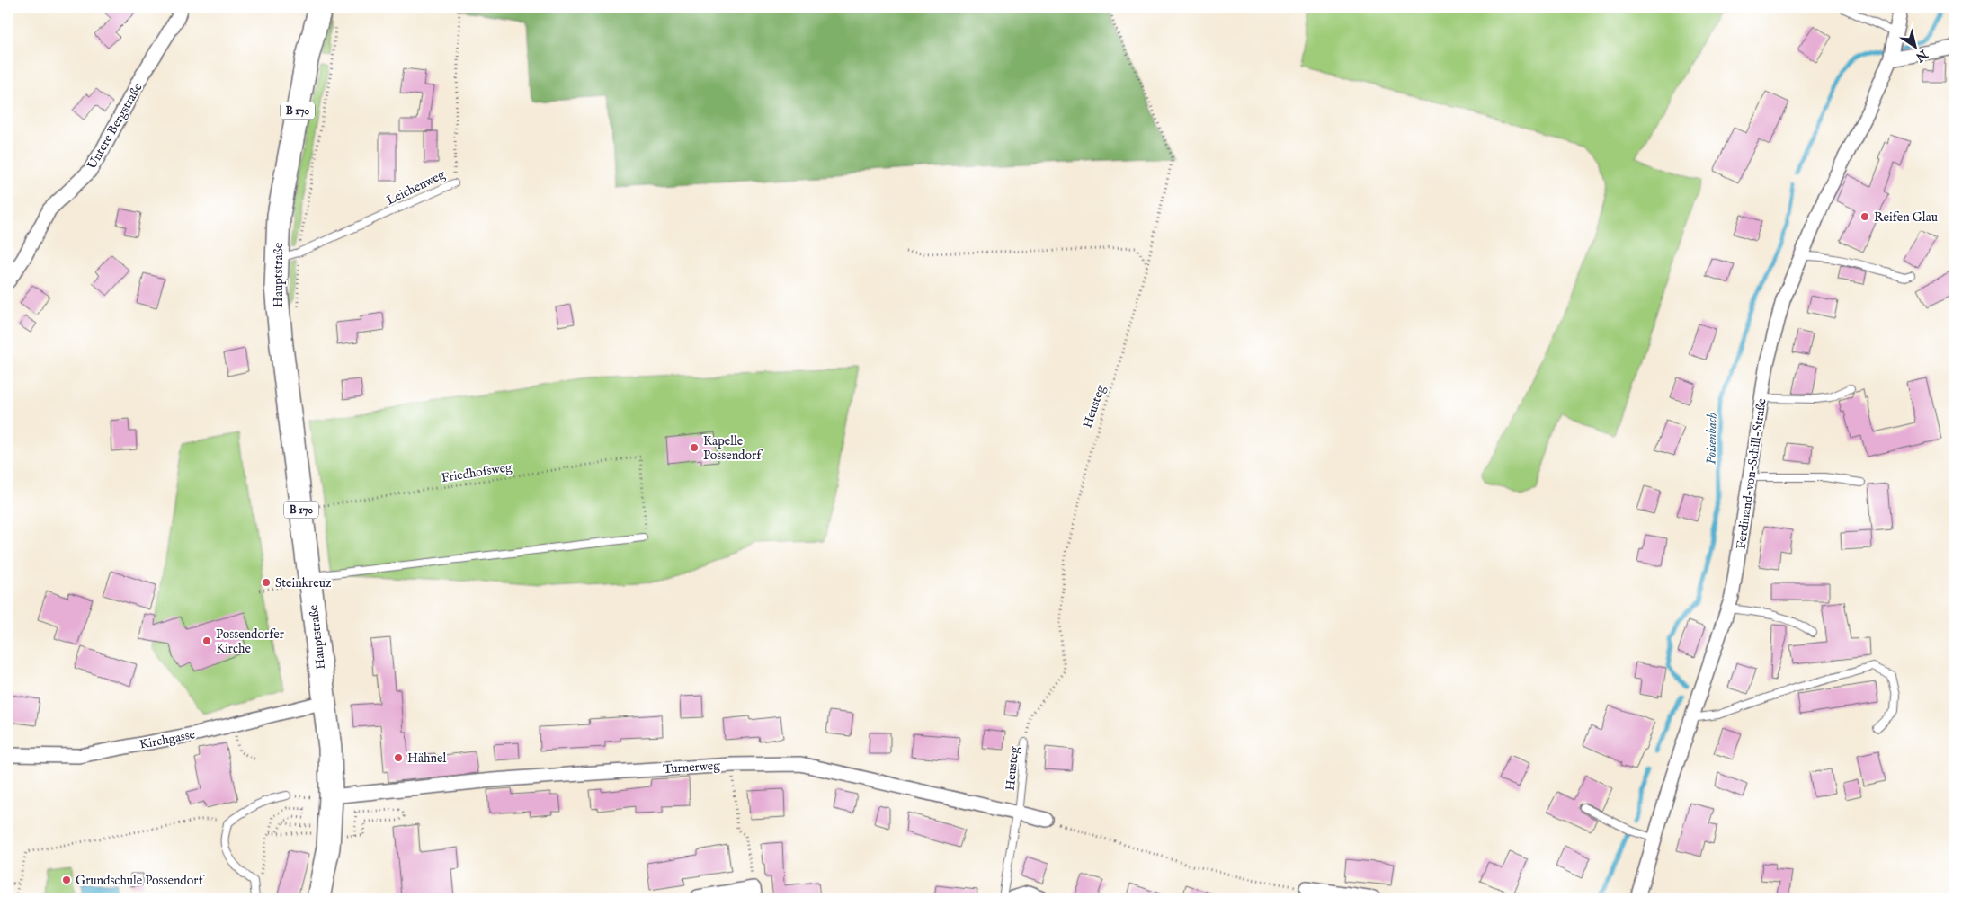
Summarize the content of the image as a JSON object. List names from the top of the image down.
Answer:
{
  "streets": {
    "main road": ["B 170", "Hauptstraße"],
    "street": [
      "Untere Bergstraße",
      "Ferdinand-von-Schill-Straße",
      "Kirchgasse",
      "Turnerweg"
    ],
    "lane": ["Leichenweg", "Heusteg"],
    "path": ["Friedhofsweg"]
  },
  "crossings": [
    ["Leichenweg", "Hauptstraße"],
    ["Hauptstraße", "Kirchgasse"],
    ["Hauptstraße", "Turnerweg"],
    ["Heusteg", "Turnerweg"]
  ],
  "water": ["Poisenbach"],
  "places": [
    "Reifen Glau",
    "Kapelle Possendorf",
    "Steinkreuz",
    "Possendorfer Kirche",
    "Hähnel",
    "Grundschule Possendorf"
  ],
  "north": "bottom right"
}
